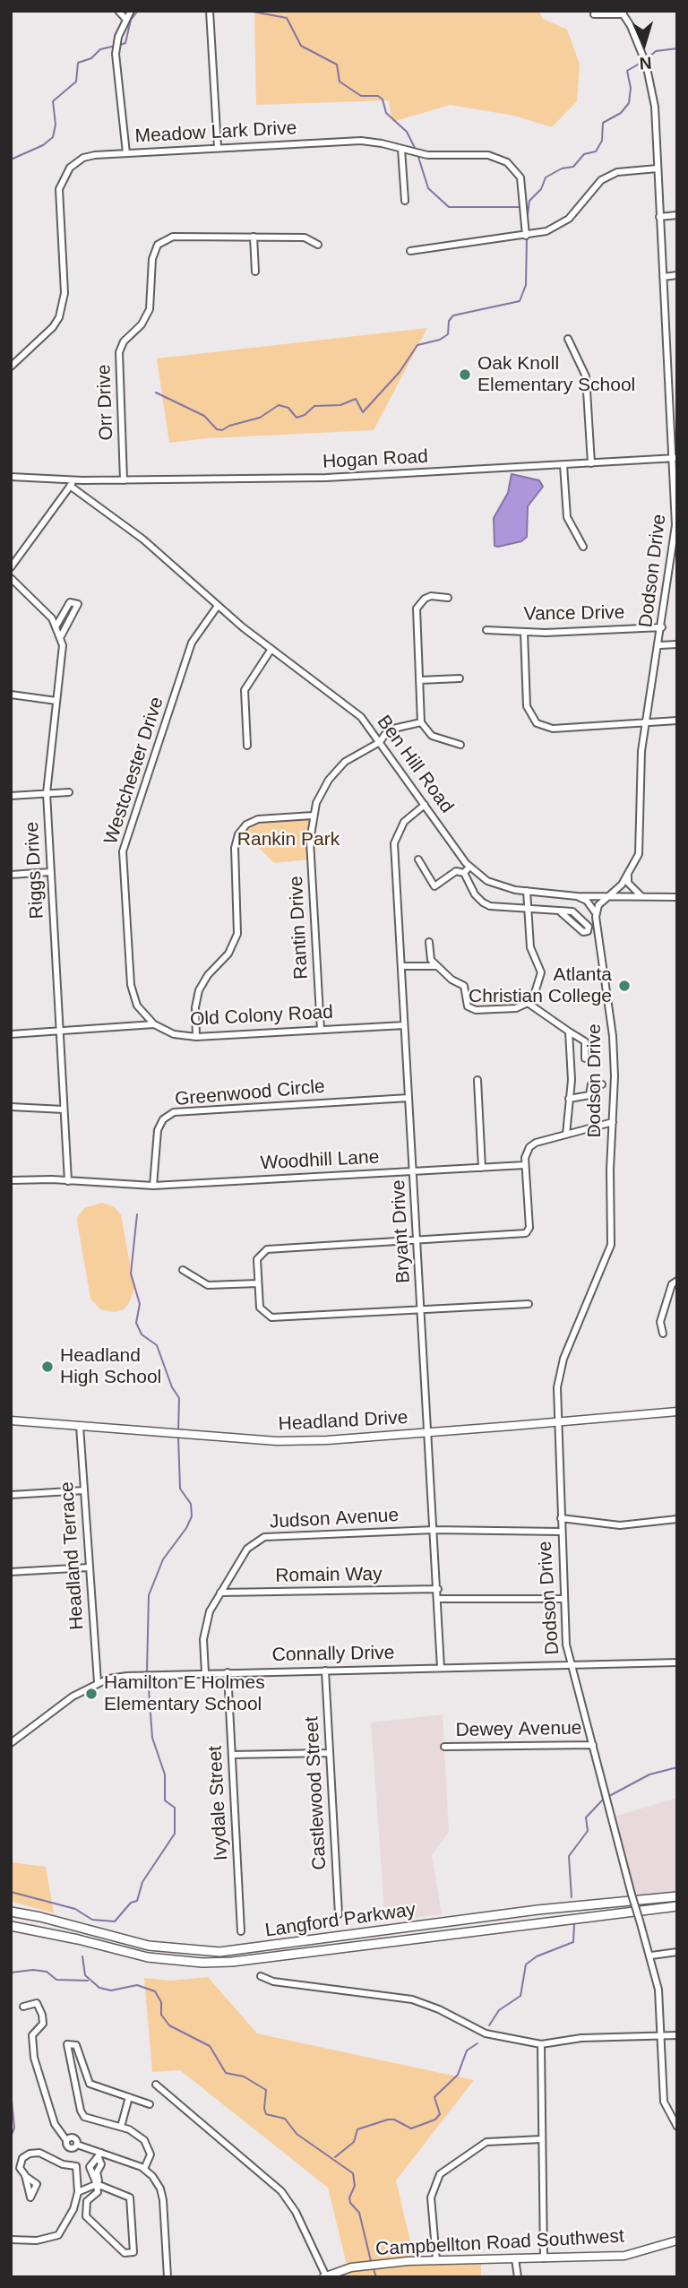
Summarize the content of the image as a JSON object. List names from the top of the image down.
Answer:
{
  "streets": {
    "highway": ["Langford Parkway"],
    "main road": ["Headland Drive", "Campbellton Road Southwest"],
    "street": [
      "Meadow Lark Drive",
      "Orr Drive",
      "Hogan Road",
      "Dodson Drive",
      "Vance Drive",
      "Ben Hill Road",
      "Westchester Drive",
      "Riggs Drive",
      "Rantin Drive",
      "Old Colony Road",
      "Greenwood Circle",
      "Woodhill Lane",
      "Bryant Drive",
      "Judson Avenue",
      "Headland Terrace",
      "Romain Way",
      "Connally Drive",
      "Dewey Avenue",
      "Castlewood Street",
      "Ivydale Street"
    ]
  },
  "crossings": [
    ["Orr Drive", "Hogan Road"],
    ["Hogan Road", "Dodson Drive"],
    ["Dodson Drive", "Vance Drive"],
    ["Dodson Drive", "Ben Hill Road"],
    ["Dodson Drive", "Headland Drive"],
    ["Dodson Drive", "Judson Avenue"],
    ["Dodson Drive", "Connally Drive"],
    ["Dodson Drive", "Dewey Avenue"],
    ["Ben Hill Road", "Westchester Drive"],
    ["Ben Hill Road", "Rantin Drive"],
    ["Ben Hill Road", "Bryant Drive"],
    ["Westchester Drive", "Old Colony Road"],
    ["Riggs Drive", "Old Colony Road"],
    ["Riggs Drive", "Woodhill Lane"],
    ["Rantin Drive", "Old Colony Road"],
    ["Old Colony Road", "Bryant Drive"],
    ["Greenwood Circle", "Woodhill Lane"],
    ["Greenwood Circle", "Bryant Drive"],
    ["Woodhill Lane", "Bryant Drive"],
    ["Bryant Drive", "Headland Drive"],
    ["Bryant Drive", "Judson Avenue"],
    ["Bryant Drive", "Romain Way"],
    ["Bryant Drive", "Connally Drive"],
    ["Headland Drive", "Headland Terrace"],
    ["Judson Avenue", "Romain Way"],
    ["Judson Avenue", "Connally Drive"],
    ["Headland Terrace", "Connally Drive"],
    ["Connally Drive", "Castlewood Street"],
    ["Connally Drive", "Ivydale Street"]
  ],
  "parks": ["Rankin Park"],
  "places": [
    "Oak Knoll Elementary School",
    "Atlanta Christian College",
    "Headland High School",
    "Hamilton E Holmes Elementary School"
  ],
  "north": "bottom"
}
